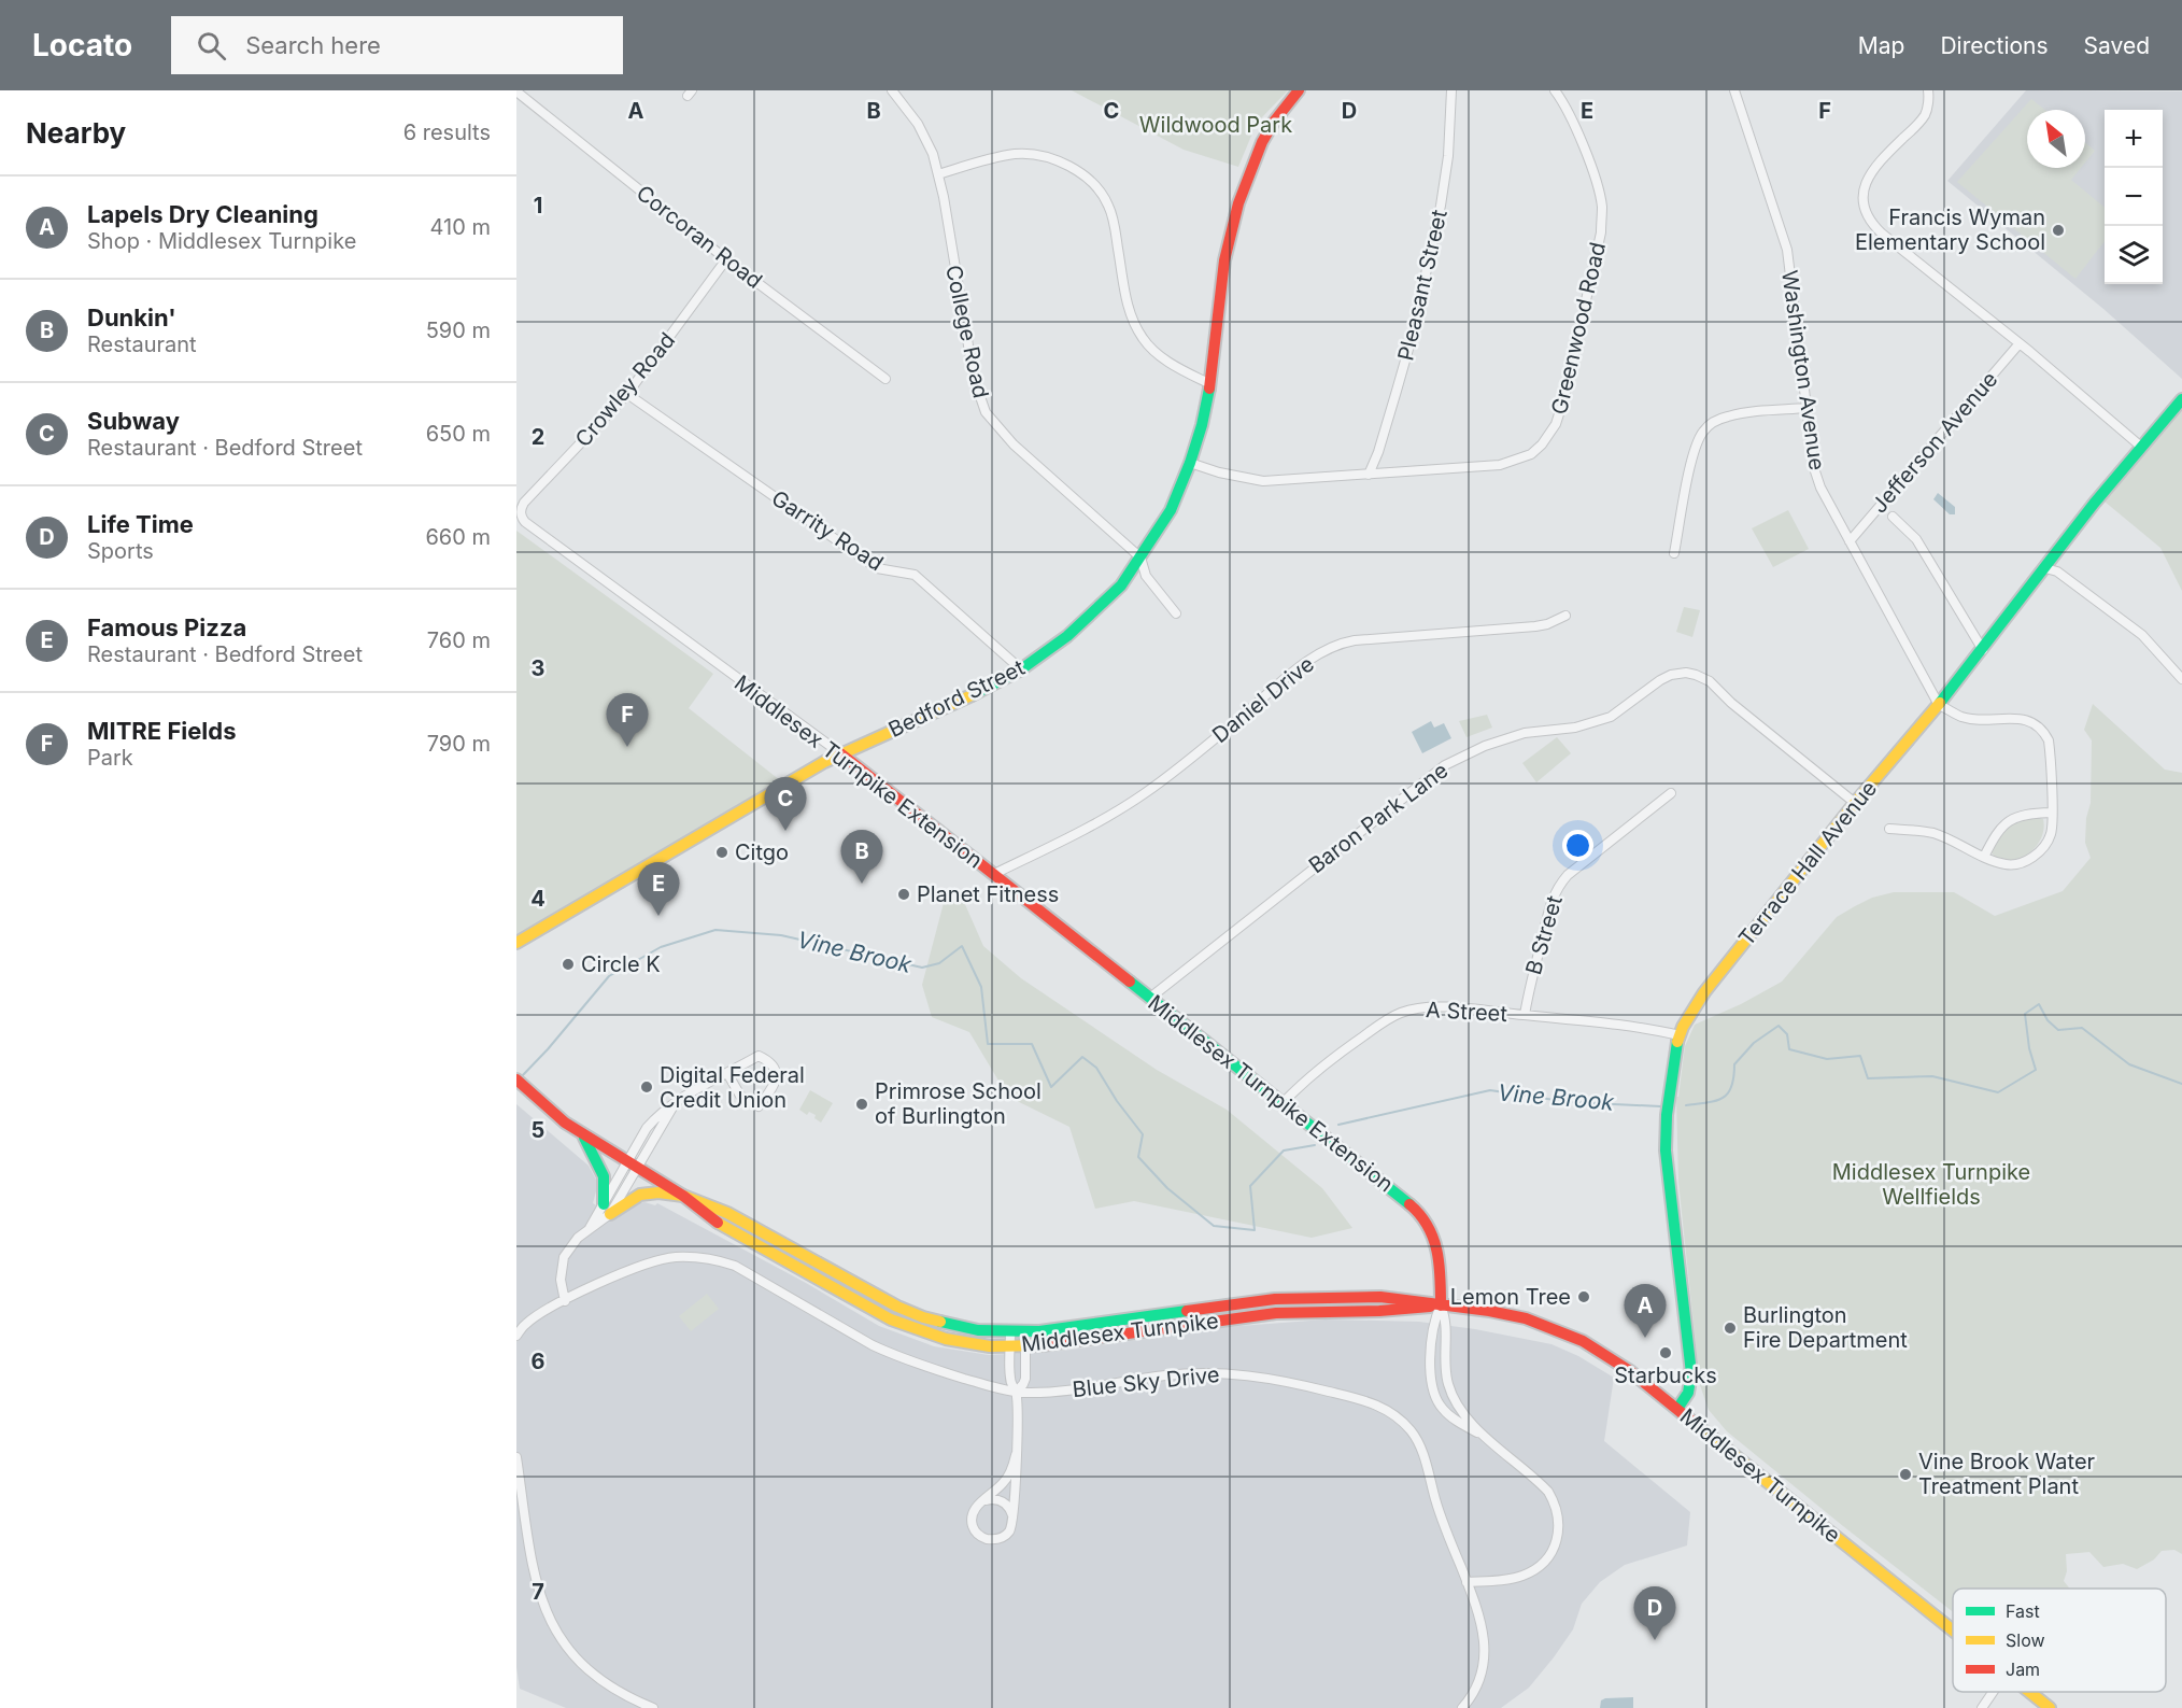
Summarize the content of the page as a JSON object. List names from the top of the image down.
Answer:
{
  "streets": {
    "main road": [
      "Bedford Street",
      "Middlesex Turnpike Extension",
      "Terrace Hall Avenue",
      "Middlesex Turnpike"
    ],
    "street": [
      "Corcoran Road",
      "Pleasant Street",
      "Greenwood Road",
      "College Road",
      "Washington Avenue",
      "Crowley Road",
      "Jefferson Avenue",
      "Garrity Road",
      "Daniel Drive",
      "Baron Park Lane",
      "B Street",
      "A Street",
      "Blue Sky Drive"
    ]
  },
  "crossings": [
    ["Corcoran Road", "Crowley Road"],
    ["Pleasant Street", "Greenwood Road"],
    ["Greenwood Road", "Bedford Street"],
    ["College Road", "Bedford Street"],
    ["Washington Avenue", "Jefferson Avenue"],
    ["Washington Avenue", "Terrace Hall Avenue"],
    ["Crowley Road", "Garrity Road"],
    ["Crowley Road", "Middlesex Turnpike Extension"],
    ["Garrity Road", "Bedford Street"],
    ["Bedford Street", "Middlesex Turnpike Extension"],
    ["Daniel Drive", "Middlesex Turnpike Extension"],
    ["Middlesex Turnpike Extension", "Baron Park Lane"],
    ["Middlesex Turnpike Extension", "A Street"],
    ["Middlesex Turnpike Extension", "Middlesex Turnpike"],
    ["Baron Park Lane", "Terrace Hall Avenue"],
    ["Terrace Hall Avenue", "A Street"],
    ["Terrace Hall Avenue", "Middlesex Turnpike"],
    ["B Street", "A Street"]
  ],
  "water": ["Vine Brook"],
  "parks": ["Wildwood Park", "Middlesex Turnpike Wellfields"],
  "places": [
    "Francis Wyman Elementary School",
    "Citgo",
    "Planet Fitness",
    "Circle K",
    "Digital Federal Credit Union",
    "Primrose School of Burlington",
    "Lemon Tree",
    "Burlington Fire Department",
    "Starbucks",
    "Vine Brook Water Treatment Plant"
  ],
  "legend": ["Fast", "Slow", "Jam"],
  "north": "top left",
  "page": {
    "header": "Locato",
    "search": "Search here",
    "nav": ["Map", "Directions", "Saved"],
    "heading": ["Nearby", "6 results"],
    "map_buttons": ["+", "−"],
    "list": [
      {
        "mark": "A",
        "name": "Lapels Dry Cleaning",
        "note": "Shop · Middlesex Turnpike",
        "value": "410 m"
      },
      {
        "mark": "B",
        "name": "Dunkin'",
        "note": "Restaurant",
        "value": "590 m"
      },
      {
        "mark": "C",
        "name": "Subway",
        "note": "Restaurant · Bedford Street",
        "value": "650 m"
      },
      {
        "mark": "D",
        "name": "Life Time",
        "note": "Sports",
        "value": "660 m"
      },
      {
        "mark": "E",
        "name": "Famous Pizza",
        "note": "Restaurant · Bedford Street",
        "value": "760 m"
      },
      {
        "mark": "F",
        "name": "MITRE Fields",
        "note": "Park",
        "value": "790 m"
      }
    ],
    "pins": [
      "F",
      "C",
      "B",
      "E",
      "A",
      "D"
    ]
  },
  "grid": {
    "columns": [
      "A",
      "B",
      "C",
      "D",
      "E",
      "F"
    ],
    "rows": [
      "1",
      "2",
      "3",
      "4",
      "5",
      "6",
      "7"
    ]
  }
}
